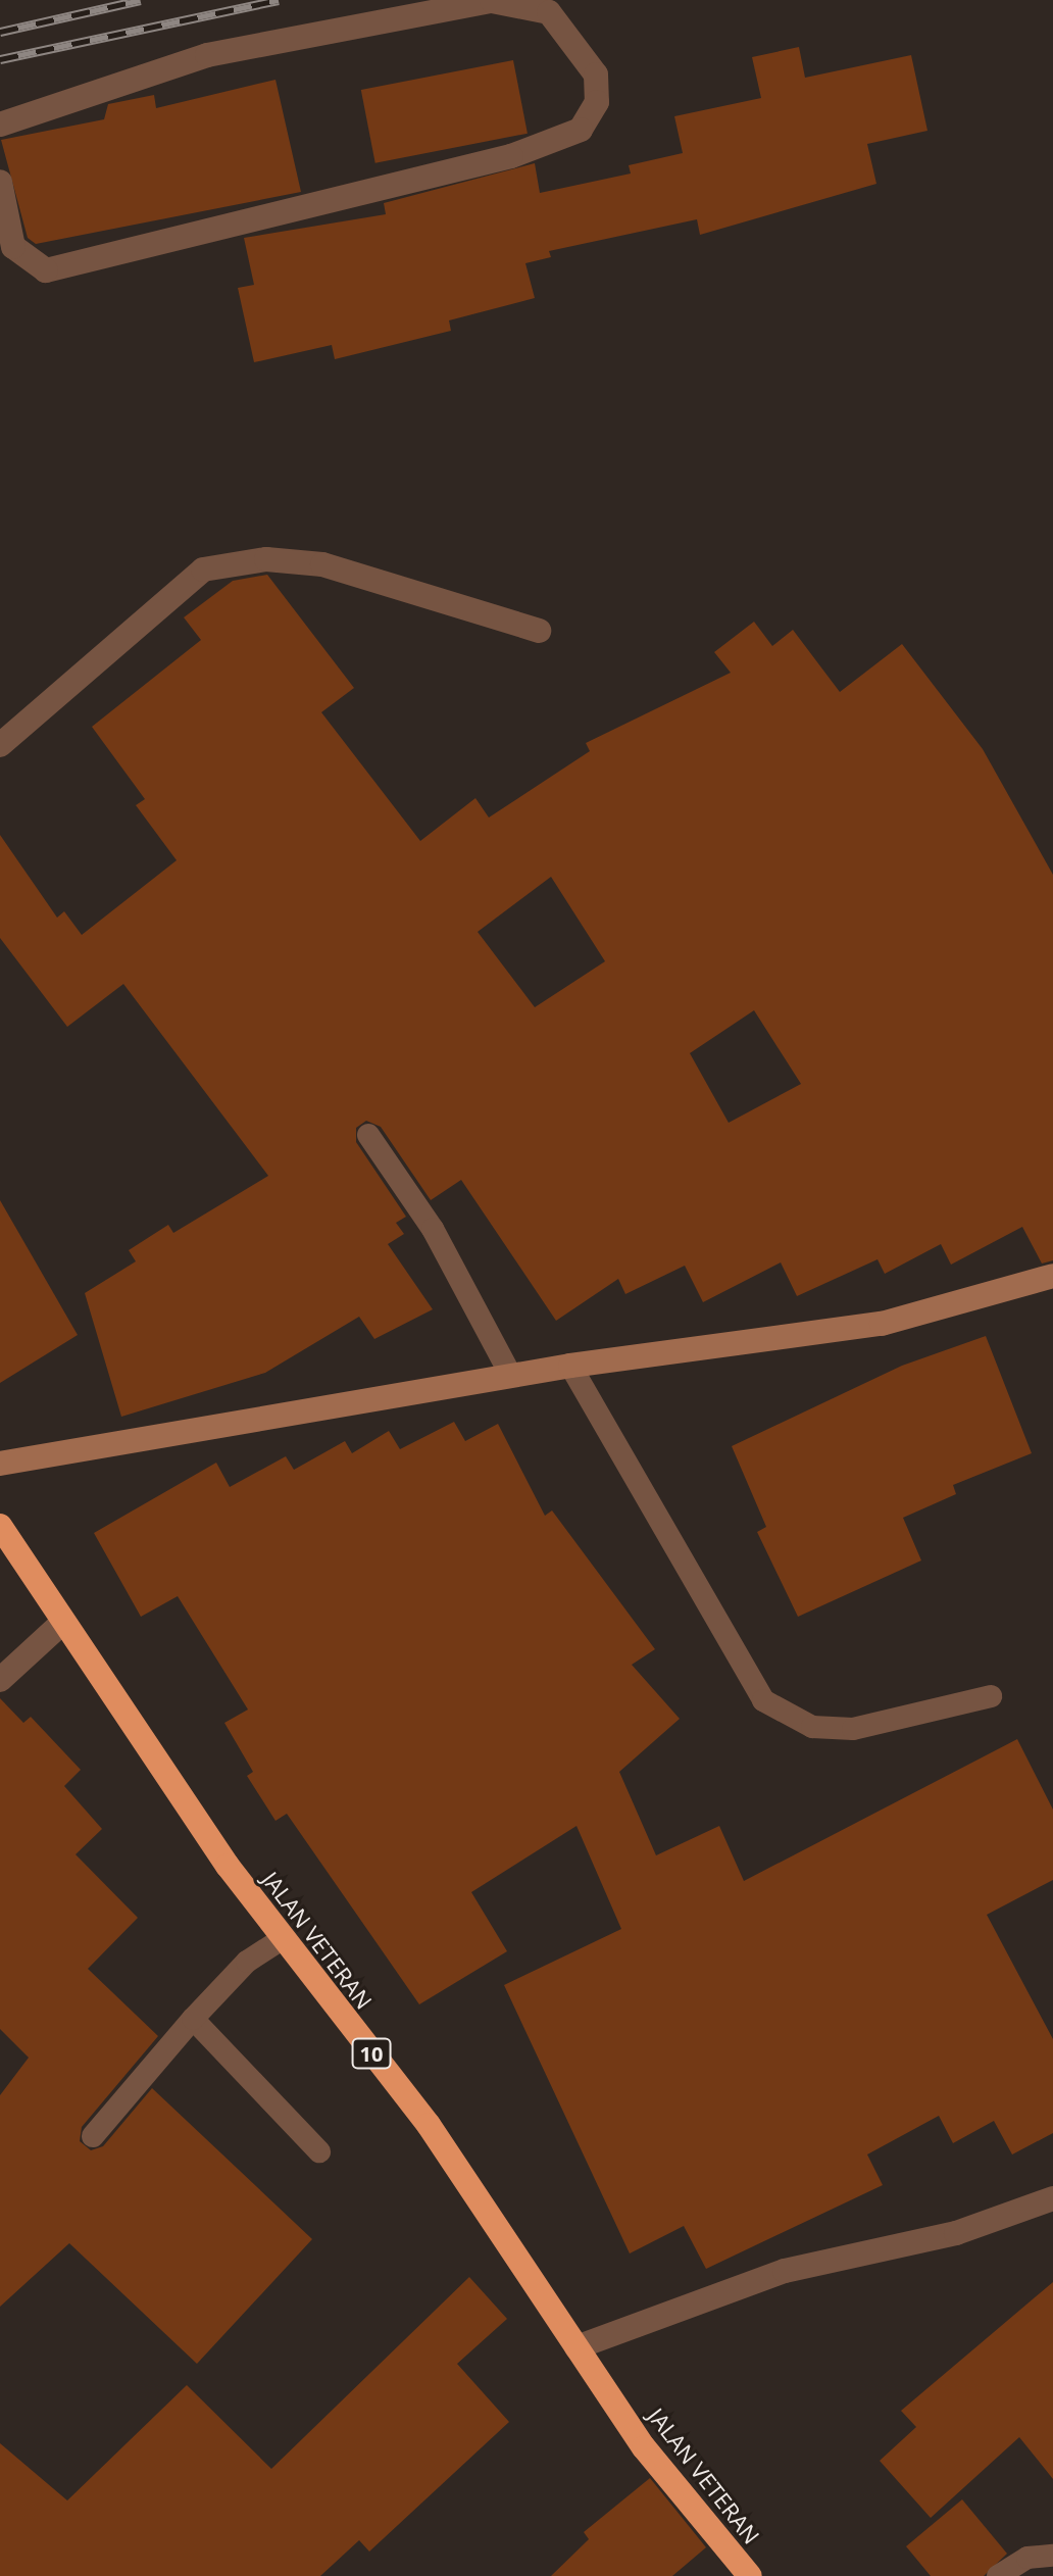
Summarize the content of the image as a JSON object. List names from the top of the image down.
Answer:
{
  "streets": {
    "highway": ["JALAN VETERAN", "10"]
  }
}
